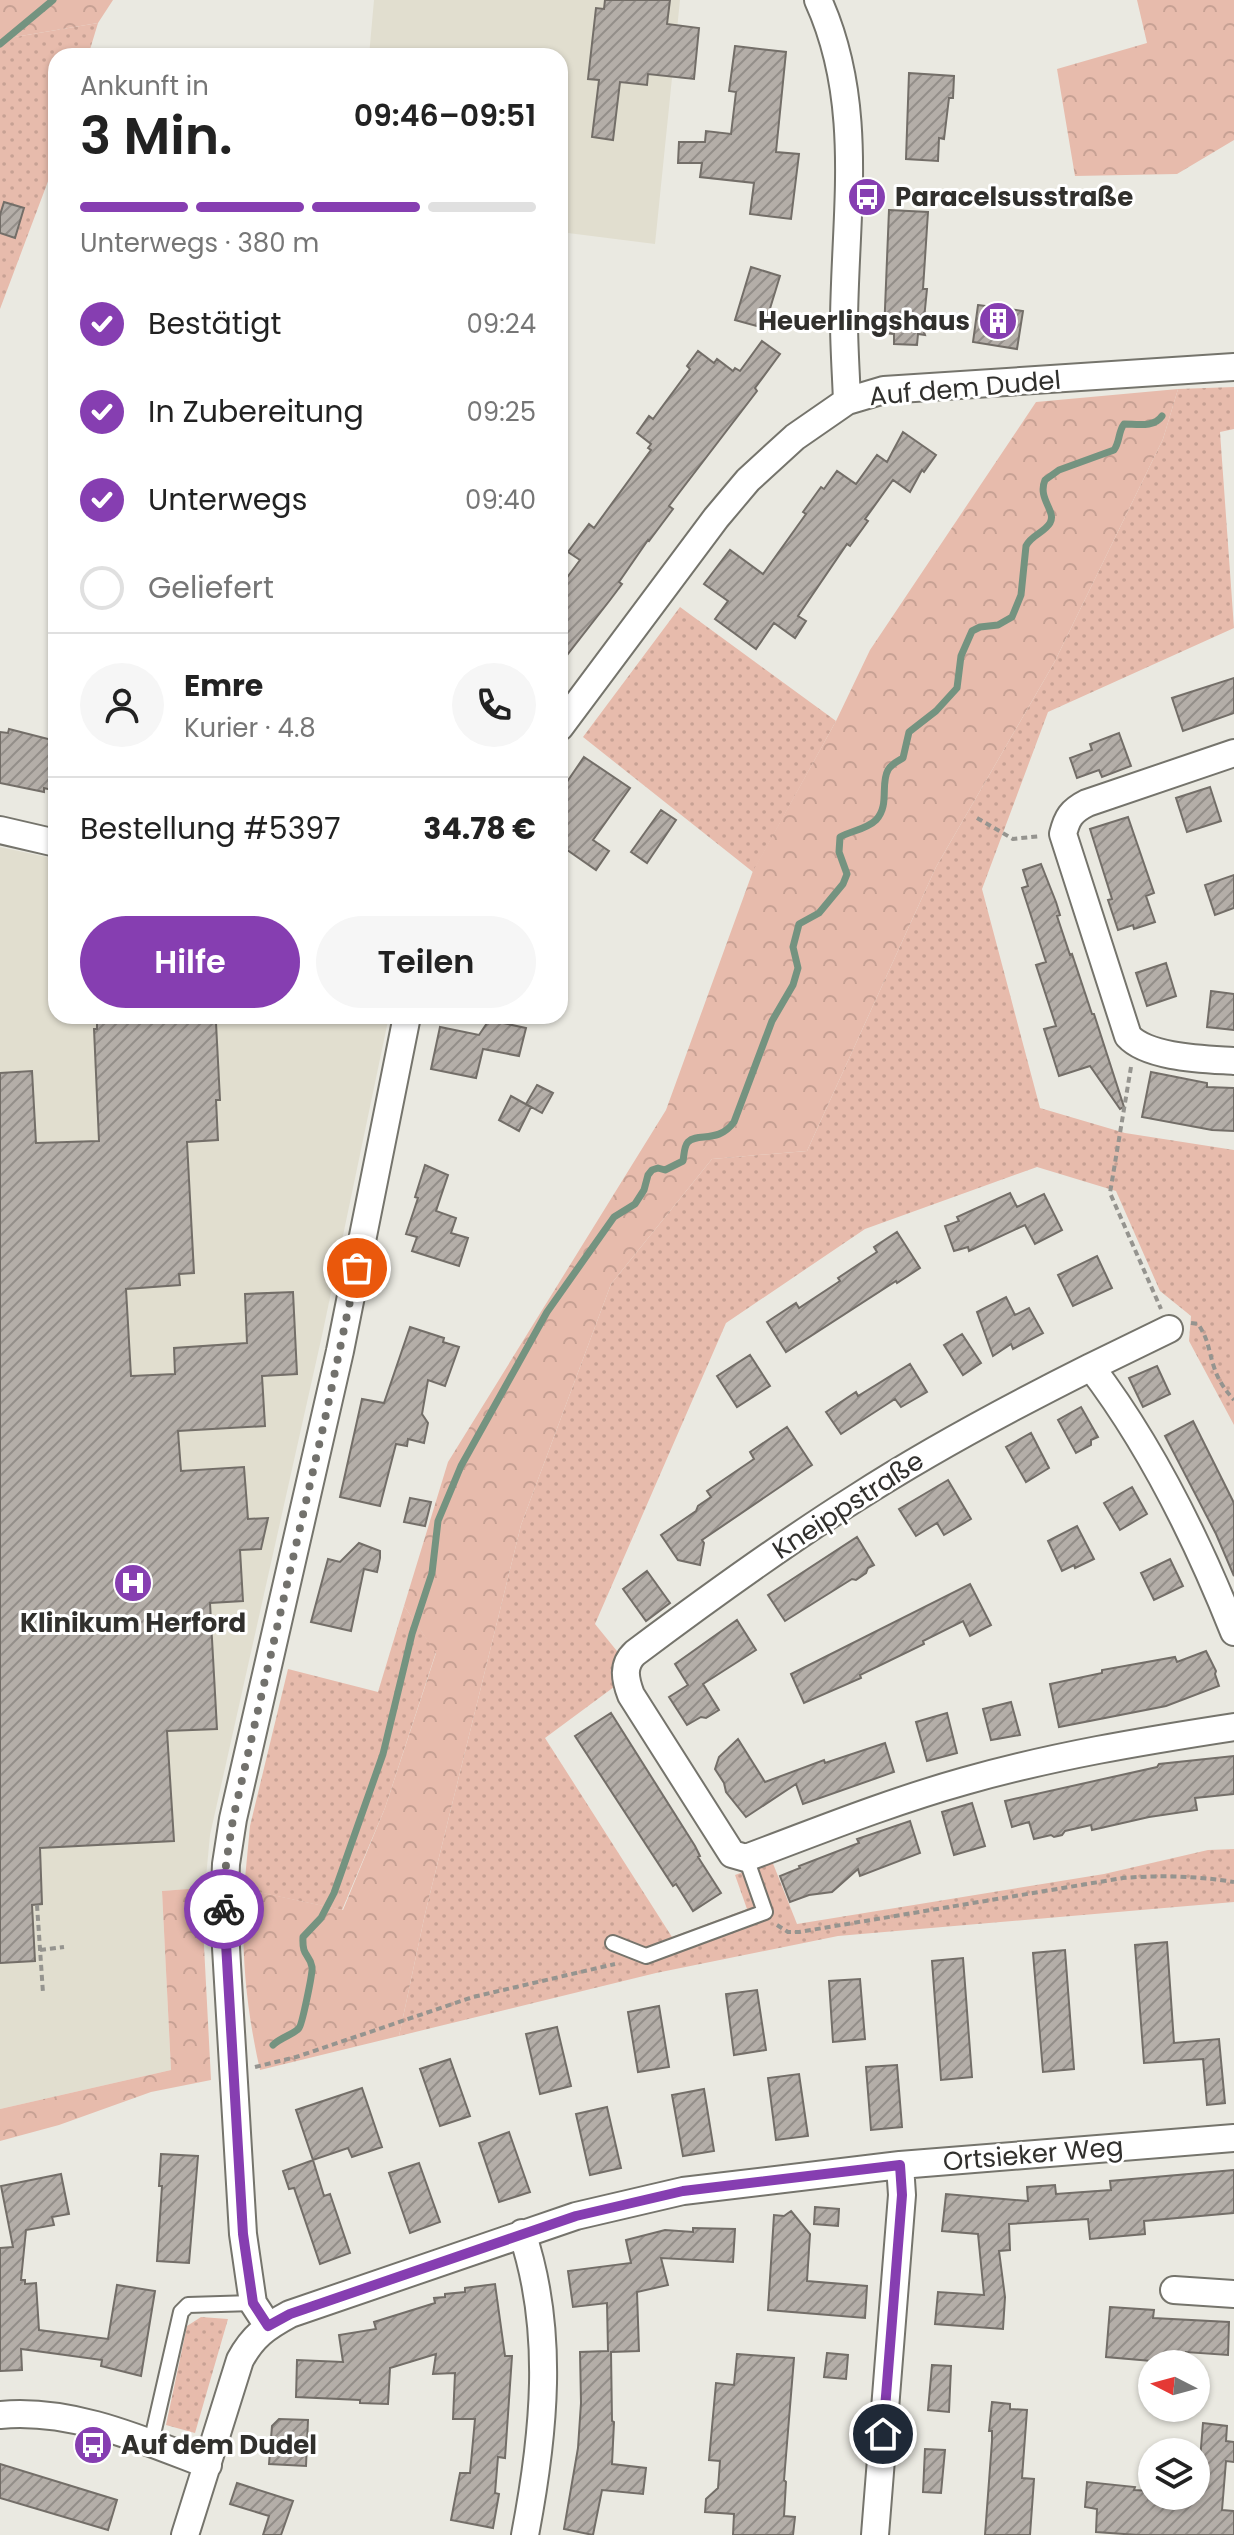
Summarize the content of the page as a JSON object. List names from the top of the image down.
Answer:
{
  "streets": {
    "street": ["Auf dem Dudel", "Kneippstraße", "Ortsieker Weg"]
  },
  "places": {
    "bus stop": ["Paracelsusstraße", "Auf dem Dudel"],
    "building": ["Heuerlingshaus"],
    "hospital": ["Klinikum Herford"]
  },
  "north": "left",
  "page": {
    "heading": ["3 Min.", "Ankunft in", "09:46–09:51"],
    "panel": [
      "Emre",
      "Kurier · 4.8",
      "Bestellung #5397",
      "34.78 €"
    ],
    "bar": "Unterwegs · 380 m",
    "list": [
      ["Bestätigt", "09:24"],
      ["In Zubereitung", "09:25"],
      ["Unterwegs", "09:40"],
      "Geliefert"
    ],
    "buttons": ["Hilfe", "Teilen"]
  }
}
